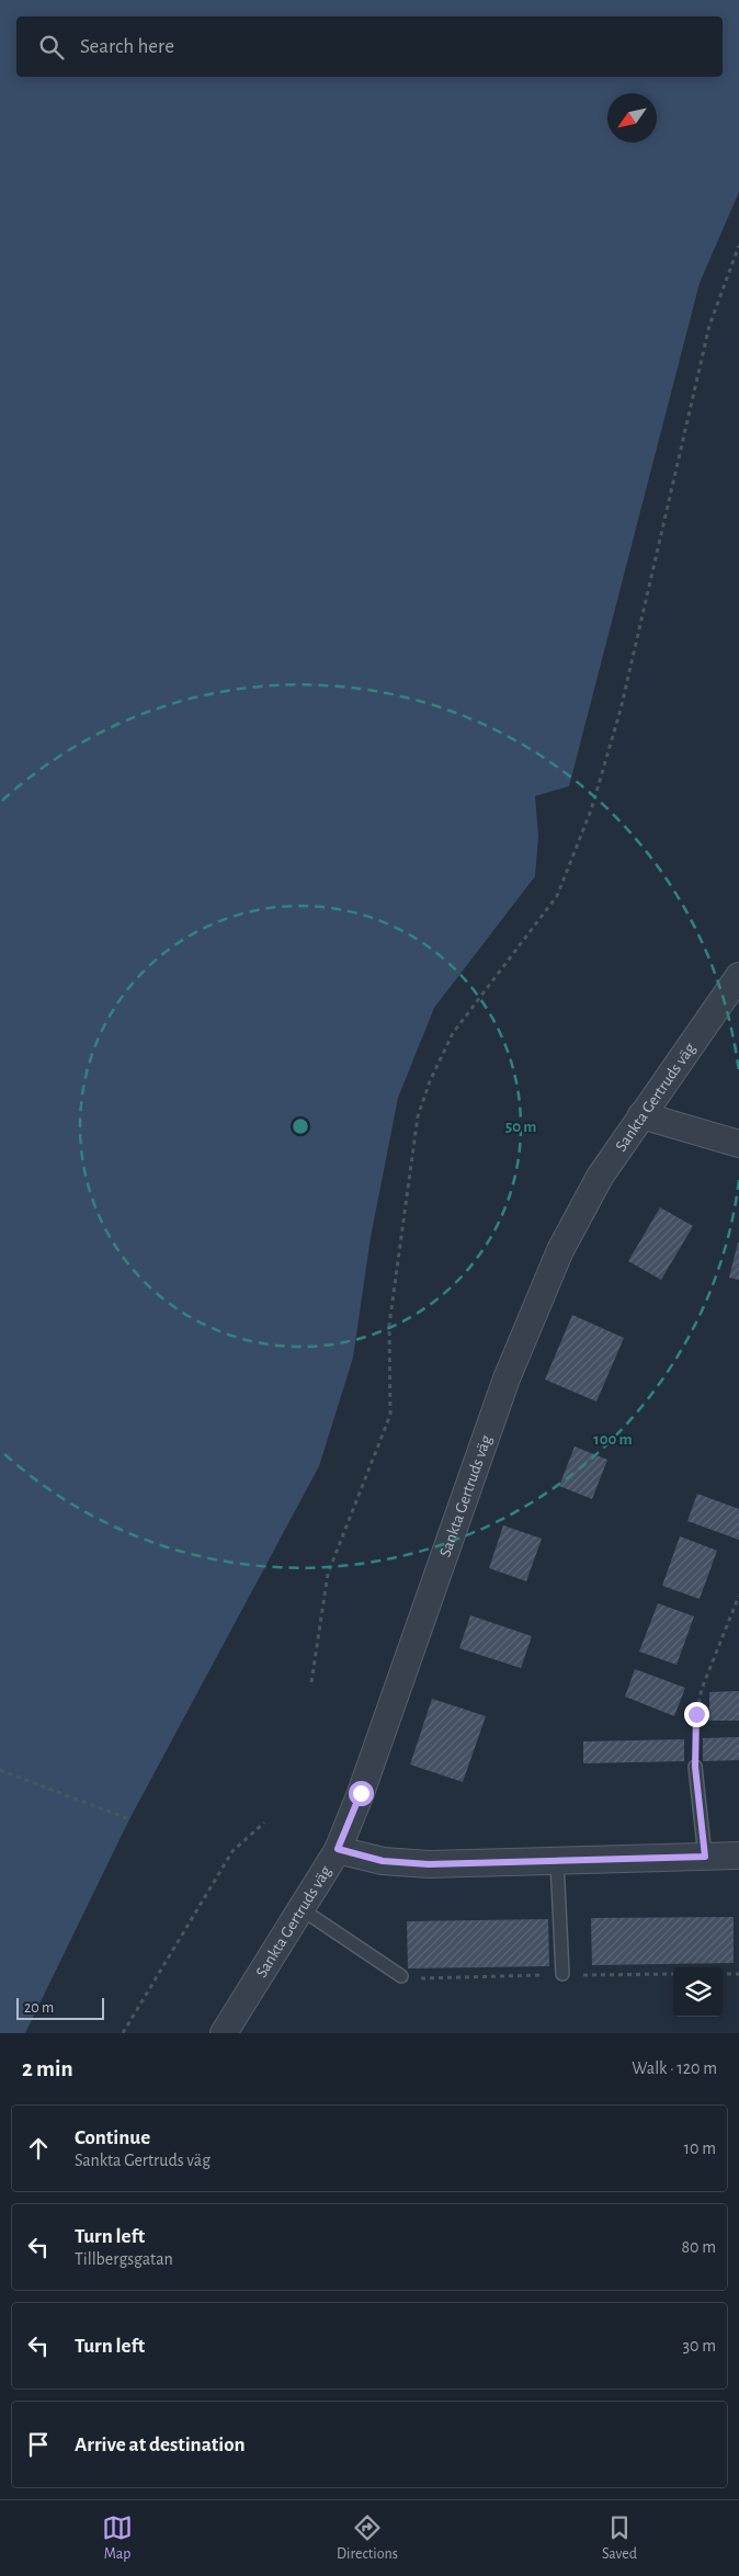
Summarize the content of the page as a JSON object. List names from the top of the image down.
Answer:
{
  "streets": {
    "street": ["Sankta Gertruds väg"]
  },
  "scale_bar": "20 m",
  "north": "bottom left",
  "page": {
    "search": "Search here",
    "scale": "20 m",
    "heading": ["2 min", "Walk · 120 m"],
    "list": [
      ["Continue", "Sankta Gertruds väg", "10 m"],
      ["Turn left", "Tillbergsgatan", "80 m"],
      ["Turn left", "30 m"],
      "Arrive at destination"
    ],
    "nav": ["Map", "Directions", "Saved"]
  },
  "rings": ["50 m", "100 m"]
}
